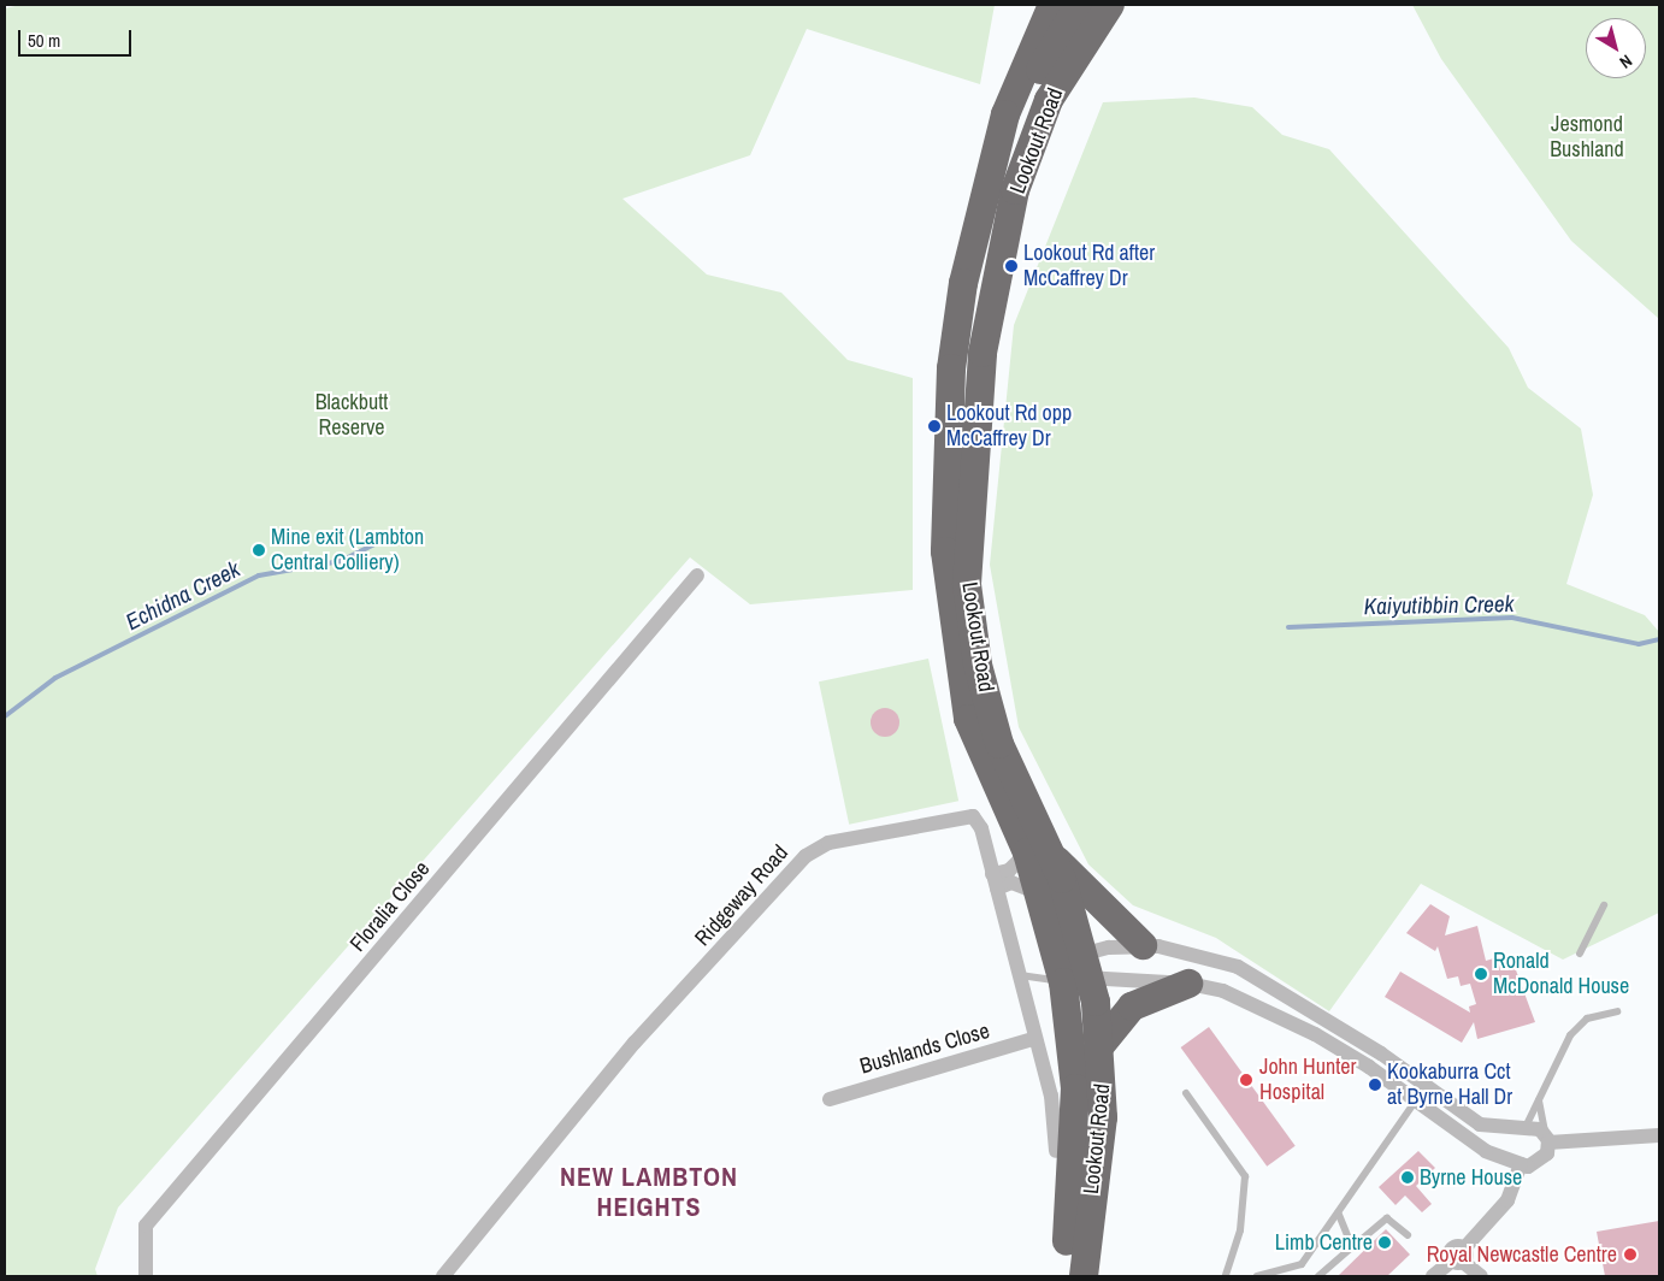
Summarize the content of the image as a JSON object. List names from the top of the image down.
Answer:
{
  "streets": {
    "highway": ["Lookout Road"],
    "street": ["Ridgeway Road", "Floralia Close", "Bushlands Close"]
  },
  "crossings": [
    ["Ridgeway Road", "Bushlands Close"]
  ],
  "districts": ["NEW LAMBTON HEIGHTS"],
  "water": ["Echidna Creek", "Kaiyutibbin Creek"],
  "parks": ["Jesmond Bushland", "Blackbutt Reserve"],
  "places": [
    "Lookout Rd after McCaffrey Dr",
    "Lookout Rd opp McCaffrey Dr",
    "Mine exit (Lambton Central Colliery)",
    "Ronald McDonald House",
    "John Hunter Hospital",
    "Kookaburra Cct at Byrne Hall Dr",
    "Byrne House",
    "Limb Centre",
    "Royal Newcastle Centre"
  ],
  "scale_bar": "50 m",
  "north": "bottom right"
}
